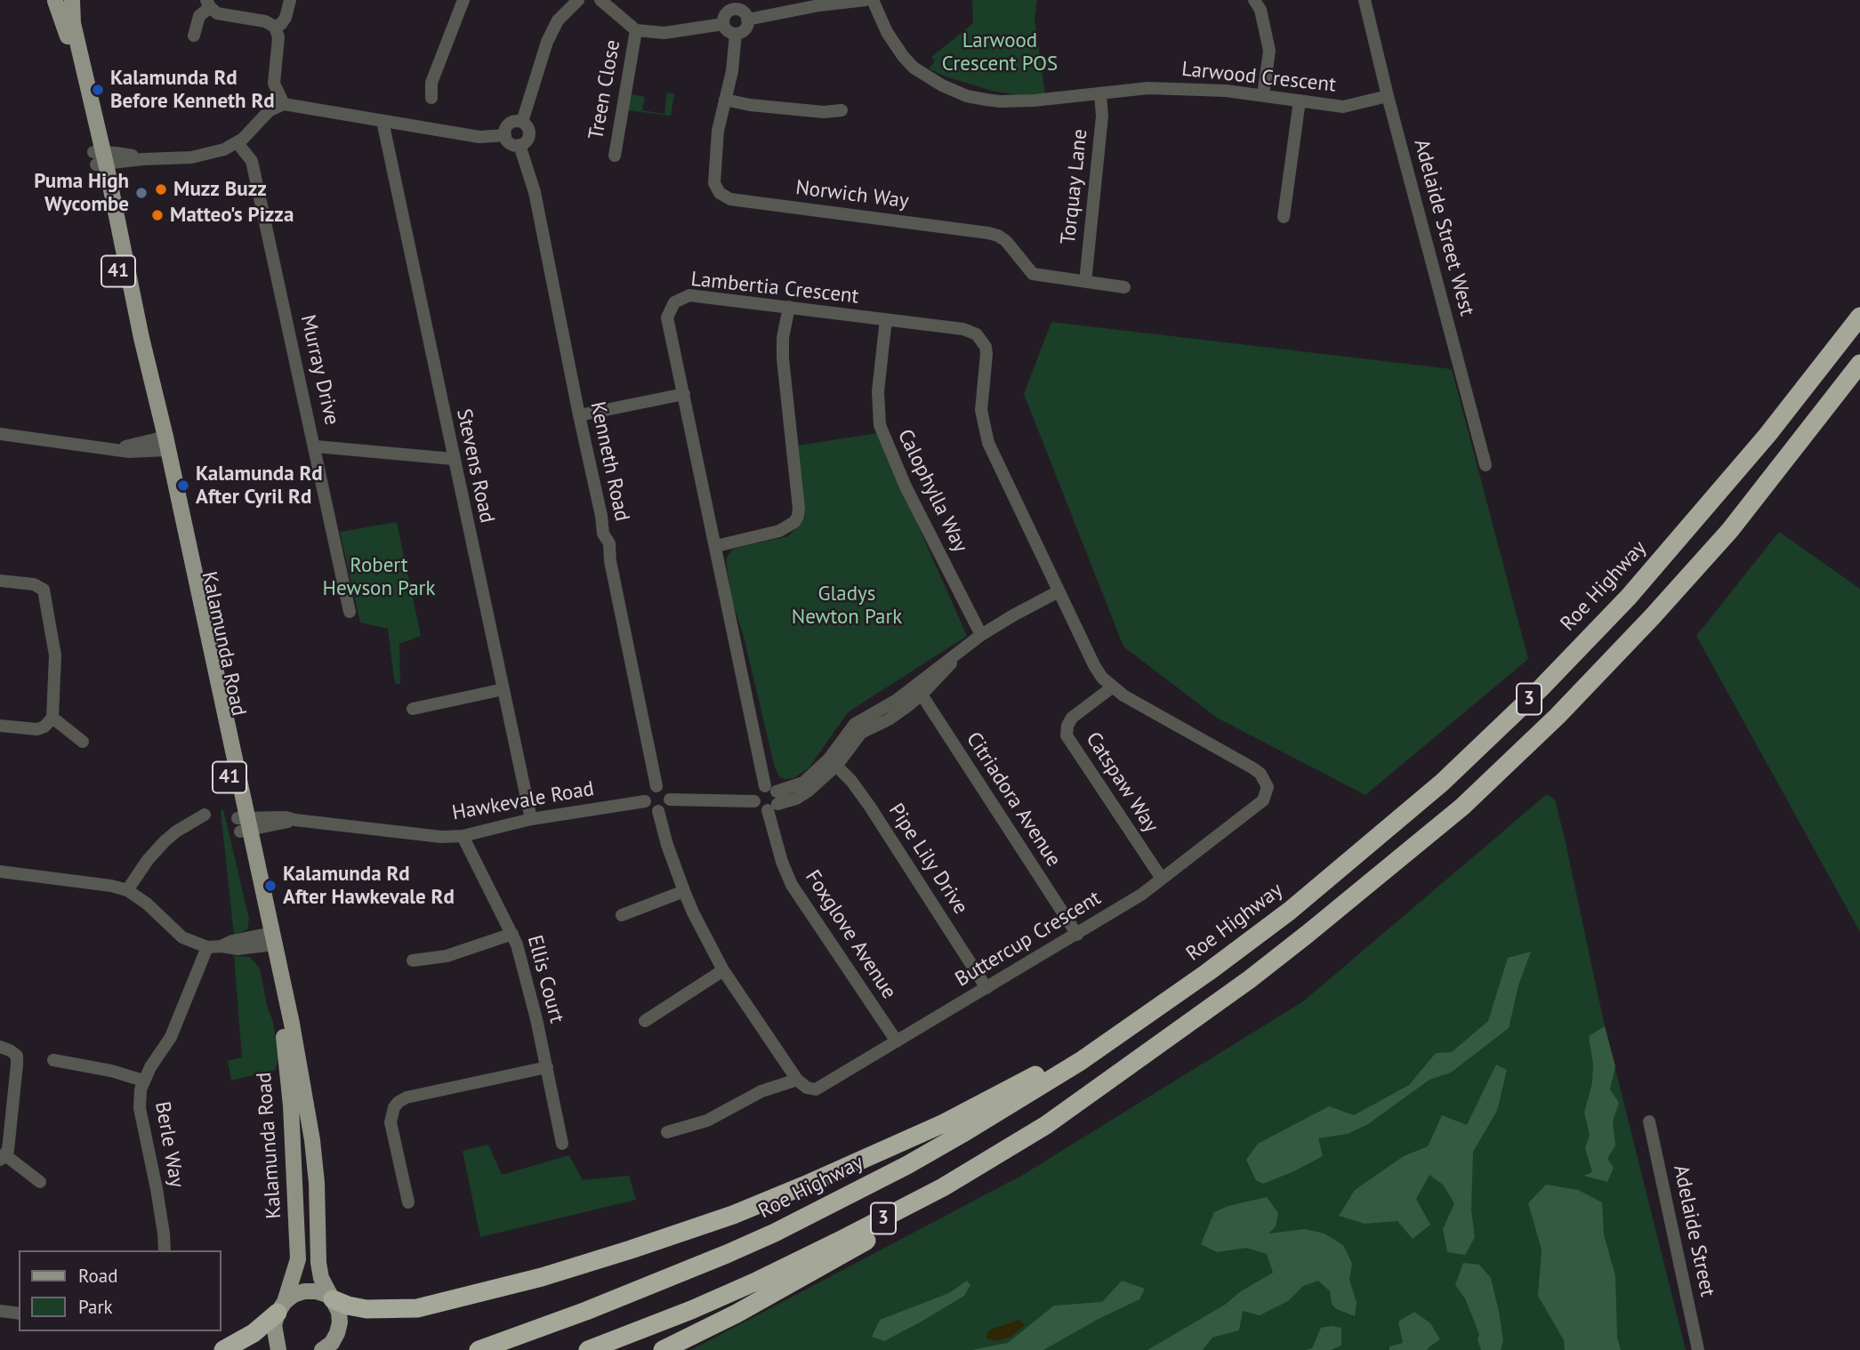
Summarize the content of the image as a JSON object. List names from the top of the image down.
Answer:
{
  "streets": {
    "highway": ["Roe Highway", "3"],
    "main road": ["41", "Kalamunda Road"],
    "street": [
      "Larwood Crescent",
      "Treen Close",
      "Torquay Lane",
      "Norwich Way",
      "Adelaide Street West",
      "Lambertia Crescent",
      "Murray Drive",
      "Kenneth Road",
      "Stevens Road",
      "Calophylla Way",
      "Catspaw Way",
      "Citriadora Avenue",
      "Hawkevale Road",
      "Pipe Lily Drive",
      "Foxglove Avenue",
      "Buttercup Crescent",
      "Ellis Court",
      "Berle Way",
      "Adelaide Street"
    ]
  },
  "crossings": [
    ["Larwood Crescent", "Torquay Lane"],
    ["Larwood Crescent", "Adelaide Street West"],
    ["Torquay Lane", "Norwich Way"],
    ["Lambertia Crescent", "Calophylla Way"],
    ["Lambertia Crescent", "Foxglove Avenue"],
    ["Lambertia Crescent", "Buttercup Crescent"],
    ["Kenneth Road", "Hawkevale Road"],
    ["Stevens Road", "Hawkevale Road"],
    ["Kalamunda Road", "Hawkevale Road"],
    ["Catspaw Way", "Buttercup Crescent"],
    ["Citriadora Avenue", "Buttercup Crescent"],
    ["Hawkevale Road", "Ellis Court"],
    ["Pipe Lily Drive", "Buttercup Crescent"],
    ["Foxglove Avenue", "Buttercup Crescent"]
  ],
  "parks": ["Larwood Crescent POS", "Robert Hewson Park", "Gladys Newton Park"],
  "places": [
    "Kalamunda Rd Before Kenneth Rd",
    "Muzz Buzz",
    "Puma High Wycombe",
    "Matteo's Pizza",
    "Kalamunda Rd After Cyril Rd",
    "Kalamunda Rd After Hawkevale Rd"
  ],
  "legend": ["Road", "Park"]
}
